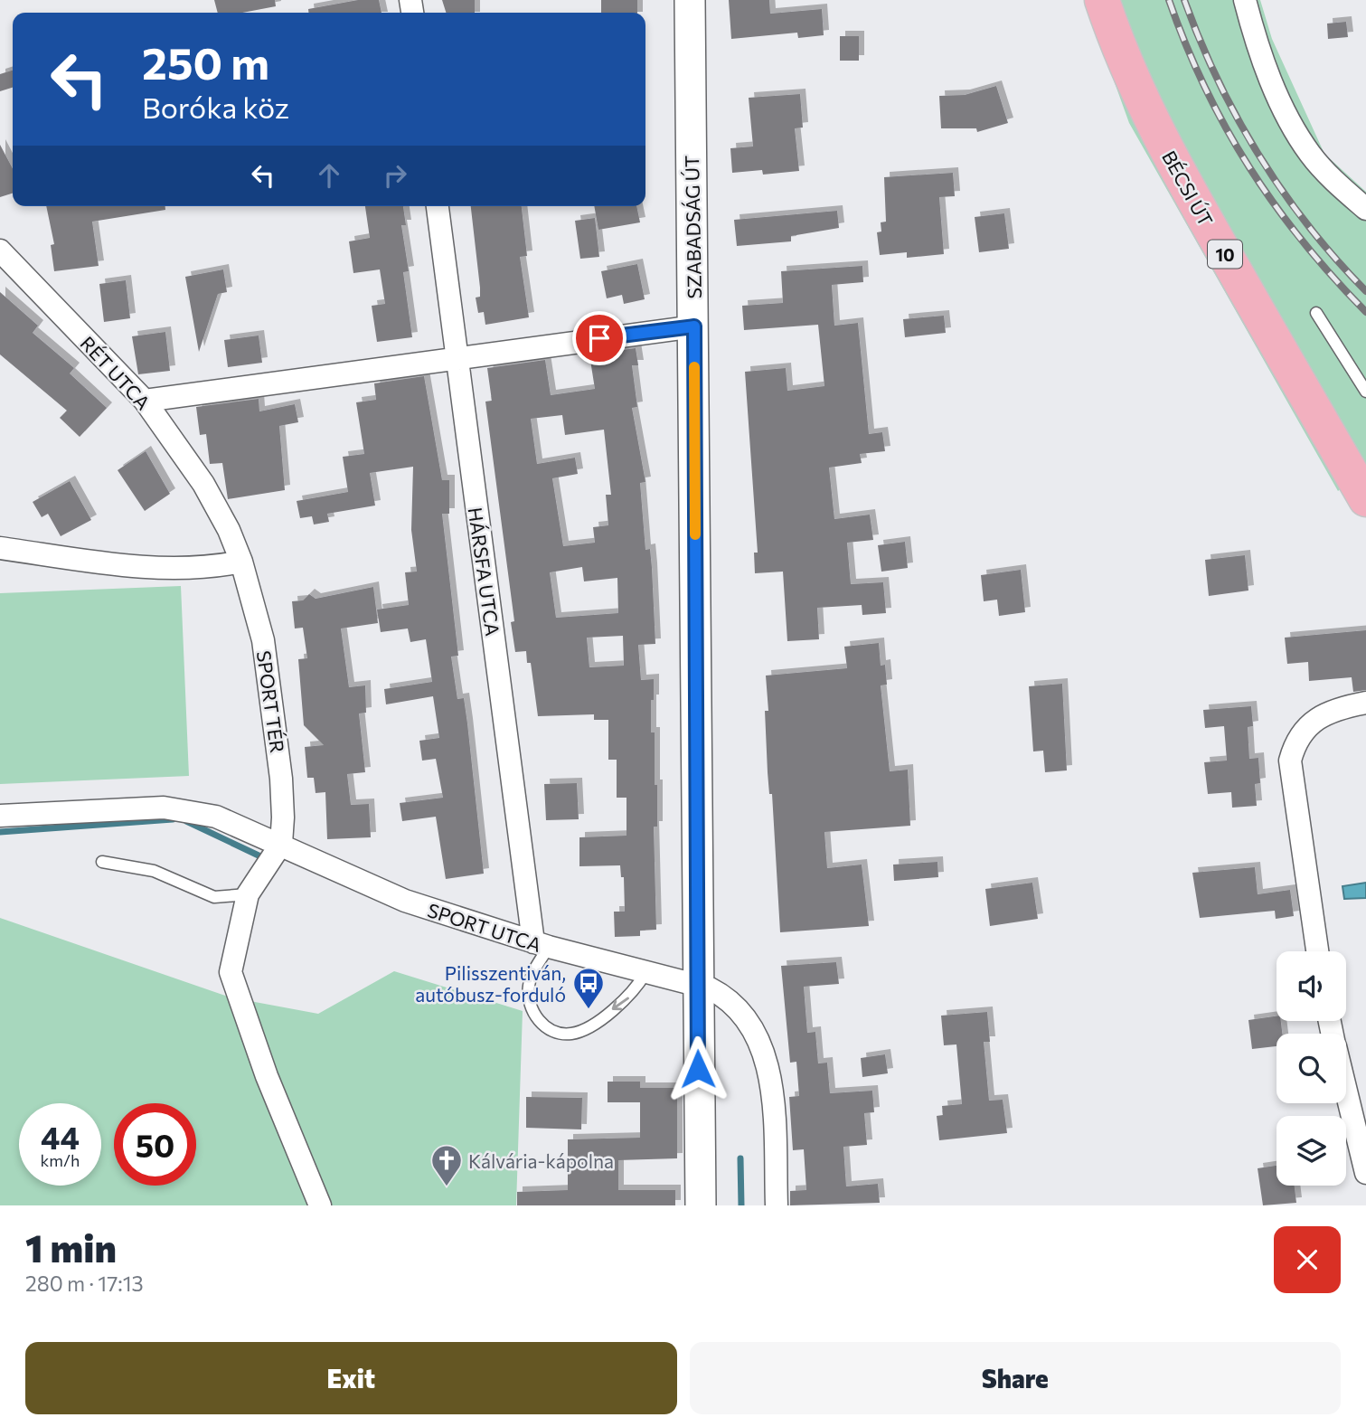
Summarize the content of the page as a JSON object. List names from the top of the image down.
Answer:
{
  "streets": {
    "main road": ["BÉCSI ÚT", "SZABADSÁG ÚT", "10"],
    "street": [
      "RÉT UTCA",
      "HÁRSFA UTCA",
      "SPORT TÉR",
      "SPORT UTCA"
    ]
  },
  "crossings": [
    ["SZABADSÁG ÚT", "SPORT UTCA"],
    ["RÉT UTCA", "SPORT TÉR"],
    ["HÁRSFA UTCA", "SPORT UTCA"],
    ["SPORT TÉR", "SPORT UTCA"]
  ],
  "places": {
    "bus stop": ["Pilisszentiván, autóbusz-forduló"],
    "church": ["Kálvária-kápolna"]
  },
  "page": {
    "turn": ["250 m", "Boróka köz"],
    "speed": "44 km/h",
    "limit": "50",
    "heading": ["1 min", "280 m · 17:13"],
    "buttons": ["Exit", "Share"]
  }
}
